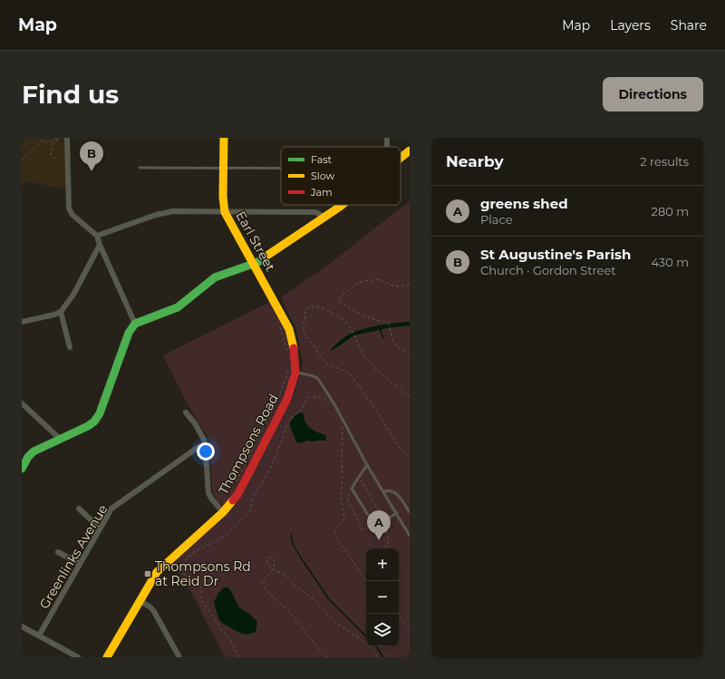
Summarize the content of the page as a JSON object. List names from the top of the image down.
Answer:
{
  "streets": {
    "street": ["Earl Street", "Thompsons Road", "Greenlinks Avenue"]
  },
  "crossings": [
    ["Earl Street", "Thompsons Road"]
  ],
  "places": {
    "transit": ["Thompsons Rd at Reid Dr"]
  },
  "legend": ["Fast", "Slow", "Jam"],
  "page": {
    "header": "Map",
    "nav": ["Map", "Layers", "Share"],
    "buttons": "Directions",
    "title": "Find us",
    "heading": ["Nearby", "2 results"],
    "pins": ["B", "A"],
    "list": [
      {
        "mark": "A",
        "name": "greens shed",
        "note": "Place",
        "value": "280 m"
      },
      {
        "mark": "B",
        "name": "St Augustine's Parish",
        "note": "Church · Gordon Street",
        "value": "430 m"
      }
    ],
    "map_buttons": ["+", "−"]
  }
}
